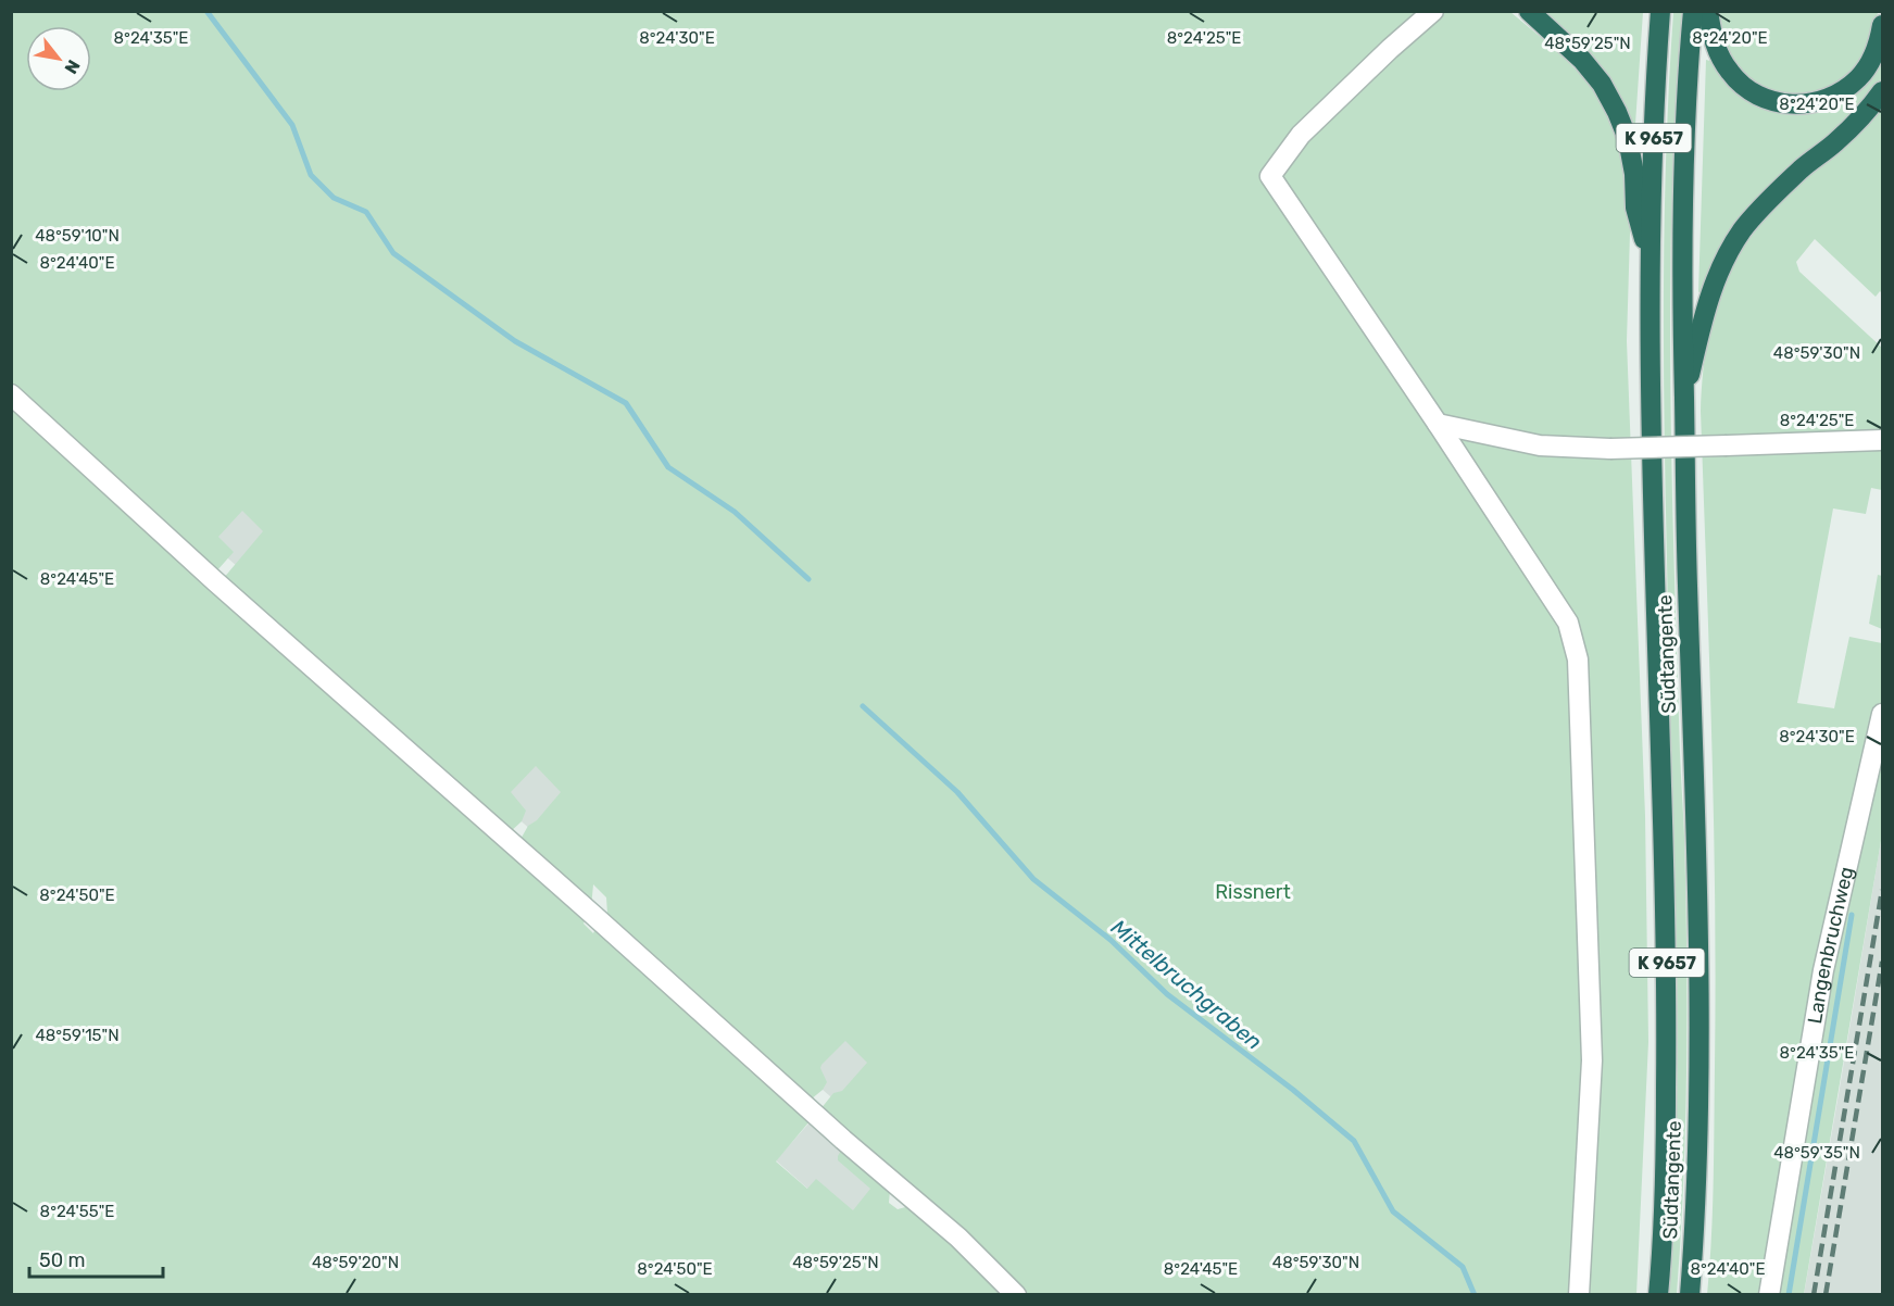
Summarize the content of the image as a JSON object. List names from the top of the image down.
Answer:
{
  "streets": {
    "highway": ["K 9657", "Südtangente"],
    "lane": ["Langenbruchweg"]
  },
  "water": ["Mittelbruchgraben"],
  "parks": ["Rissnert"],
  "scale_bar": "50 m",
  "north": "bottom right",
  "coordinates": [
    "8°24'35\"E",
    "8°24'30\"E",
    "8°24'25\"E",
    "8°24'20\"E",
    "48°59'25\"N",
    "48°59'10\"N",
    "8°24'40\"E",
    "48°59'30\"N",
    "8°24'45\"E",
    "8°24'50\"E",
    "48°59'15\"N",
    "48°59'35\"N",
    "8°24'55\"E",
    "48°59'20\"N"
  ]
}
